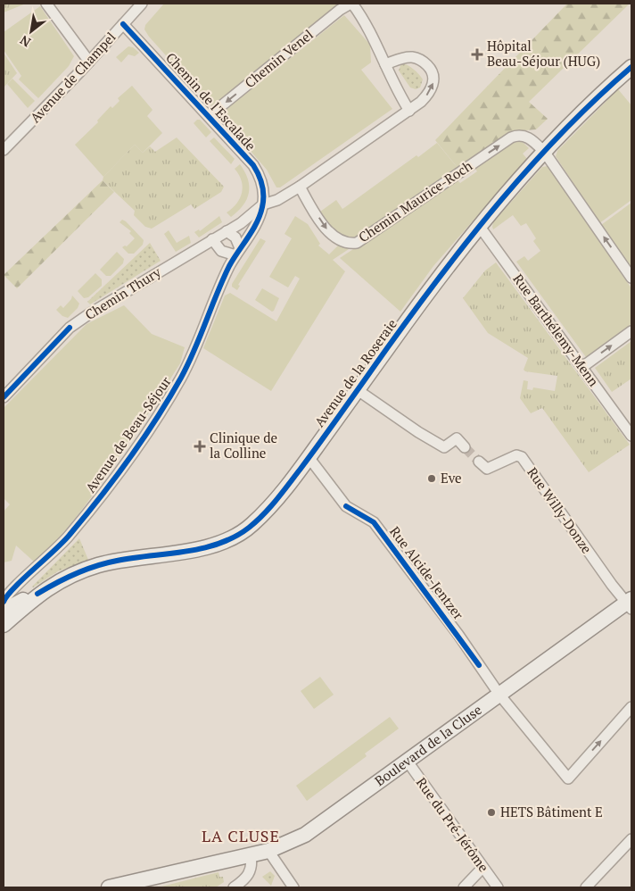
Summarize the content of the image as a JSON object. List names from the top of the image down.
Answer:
{
  "streets": {
    "main road": ["Avenue de la Roseraie", "Boulevard de la Cluse"],
    "street": [
      "Chemin Venel",
      "Avenue de Champel",
      "Chemin de l'Escalade",
      "Chemin Maurice-Roch",
      "Chemin Thury",
      "Rue Barthélemy-Menn",
      "Avenue de Beau-Séjour",
      "Rue Willy-Donze",
      "Rue Alcide-Jentzer",
      "Rue du Pré-Jérôme"
    ]
  },
  "crossings": [
    ["Chemin Venel", "Chemin de l'Escalade"],
    ["Avenue de Champel", "Chemin de l'Escalade"],
    ["Chemin de l'Escalade", "Chemin Thury"],
    ["Chemin de l'Escalade", "Avenue de Beau-Séjour"],
    ["Chemin Maurice-Roch", "Avenue de la Roseraie"],
    ["Chemin Thury", "Avenue de Beau-Séjour"],
    ["Rue Barthélemy-Menn", "Avenue de la Roseraie"],
    ["Avenue de la Roseraie", "Avenue de Beau-Séjour"],
    ["Avenue de la Roseraie", "Rue Alcide-Jentzer"],
    ["Rue Willy-Donze", "Boulevard de la Cluse"],
    ["Rue Alcide-Jentzer", "Boulevard de la Cluse"],
    ["Boulevard de la Cluse", "Rue du Pré-Jérôme"]
  ],
  "one_way": ["Chemin Venel"],
  "districts": ["LA CLUSE"],
  "places": {
    "health": ["Hôpital Beau-Séjour (HUG)", "Clinique de la Colline"],
    "other": ["Eve", "HETS Bâtiment E"]
  },
  "north": "bottom left"
}
